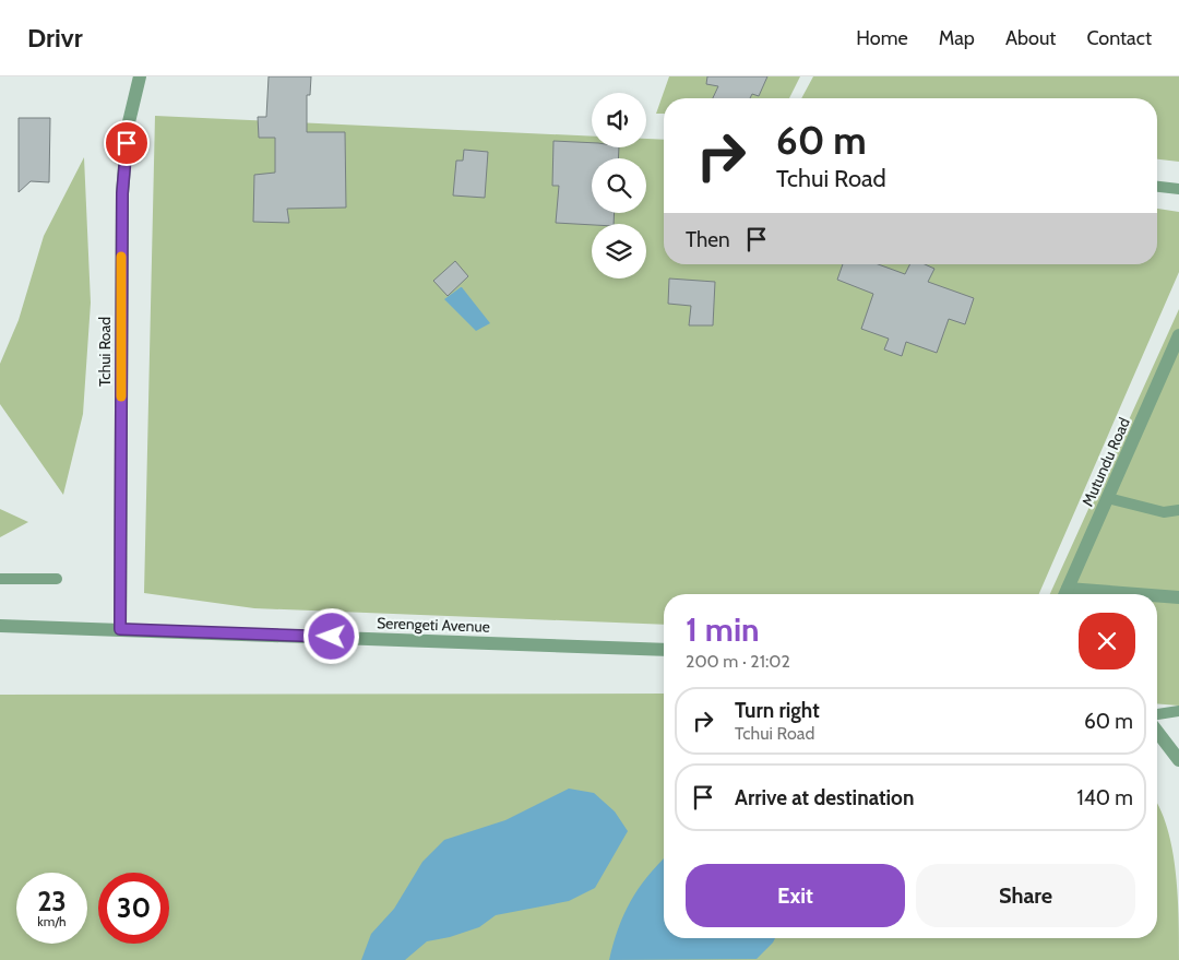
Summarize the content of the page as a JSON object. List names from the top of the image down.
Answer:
{
  "streets": {
    "street": ["Tchui Road", "Mutundu Road", "Serengeti Avenue"]
  },
  "crossings": [
    ["Tchui Road", "Serengeti Avenue"]
  ],
  "page": {
    "header": "Drivr",
    "nav": [
      "Home",
      "Map",
      "About",
      "Contact"
    ],
    "turn": ["60 m", "Tchui Road"],
    "then": "Then",
    "heading": ["1 min", "200 m · 21:02"],
    "list": [
      {
        "name": "Turn right",
        "note": "Tchui Road",
        "value": "60 m"
      },
      {
        "name": "Arrive at destination",
        "value": "140 m"
      }
    ],
    "buttons": ["Exit", "Share"],
    "speed": "23 km/h",
    "limit": "30"
  }
}
